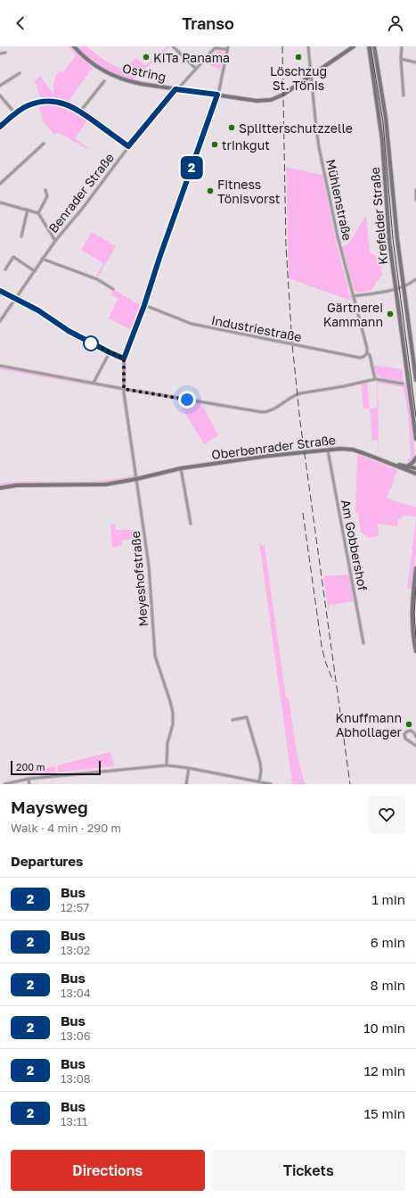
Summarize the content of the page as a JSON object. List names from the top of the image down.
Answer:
{
  "streets": {
    "main road": ["Ostring", "Krefelder Straße", "Oberbenrader Straße"],
    "street": [
      "Benrader Straße",
      "Mühlenstraße",
      "Industriestraße",
      "Am Gobbershof",
      "Meyeshofstraße"
    ]
  },
  "crossings": [
    ["Ostring", "Benrader Straße"],
    ["Ostring", "Mühlenstraße"],
    ["Mühlenstraße", "Industriestraße"],
    ["Oberbenrader Straße", "Am Gobbershof"],
    ["Oberbenrader Straße", "Meyeshofstraße"]
  ],
  "places": [
    "KiTa Panama",
    "Löschzug St. Tönis",
    "Splitterschutzzelle",
    "trinkgut",
    "Fitness Tönisvorst",
    "Gärtnerei Kammann",
    "Knuffmann Abhollager"
  ],
  "lines": ["bus line 2"],
  "scale_bar": "200 m",
  "page": {
    "header": "Transo",
    "on_map": "2",
    "scale": "200 m",
    "heading": [
      ["Maysweg", "Walk · 4 min · 290 m"],
      "Departures"
    ],
    "list": [
      {
        "mark": "2",
        "name": "Bus",
        "note": "12:57",
        "value": "1 min"
      },
      {
        "mark": "2",
        "name": "Bus",
        "note": "13:02",
        "value": "6 min"
      },
      {
        "mark": "2",
        "name": "Bus",
        "note": "13:04",
        "value": "8 min"
      },
      {
        "mark": "2",
        "name": "Bus",
        "note": "13:06",
        "value": "10 min"
      },
      {
        "mark": "2",
        "name": "Bus",
        "note": "13:08",
        "value": "12 min"
      },
      {
        "mark": "2",
        "name": "Bus",
        "note": "13:11",
        "value": "15 min"
      }
    ],
    "buttons": ["Directions", "Tickets"]
  }
}
